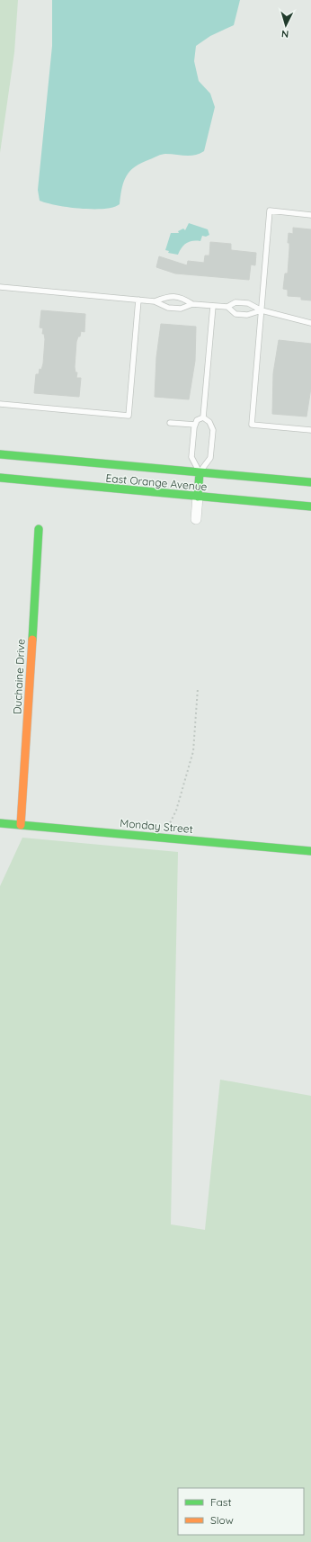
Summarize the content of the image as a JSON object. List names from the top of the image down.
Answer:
{
  "streets": {
    "street": ["East Orange Avenue", "Duchaine Drive", "Monday Street"]
  },
  "crossings": [
    ["Duchaine Drive", "Monday Street"]
  ],
  "legend": ["Fast", "Slow"],
  "north": "bottom"
}
